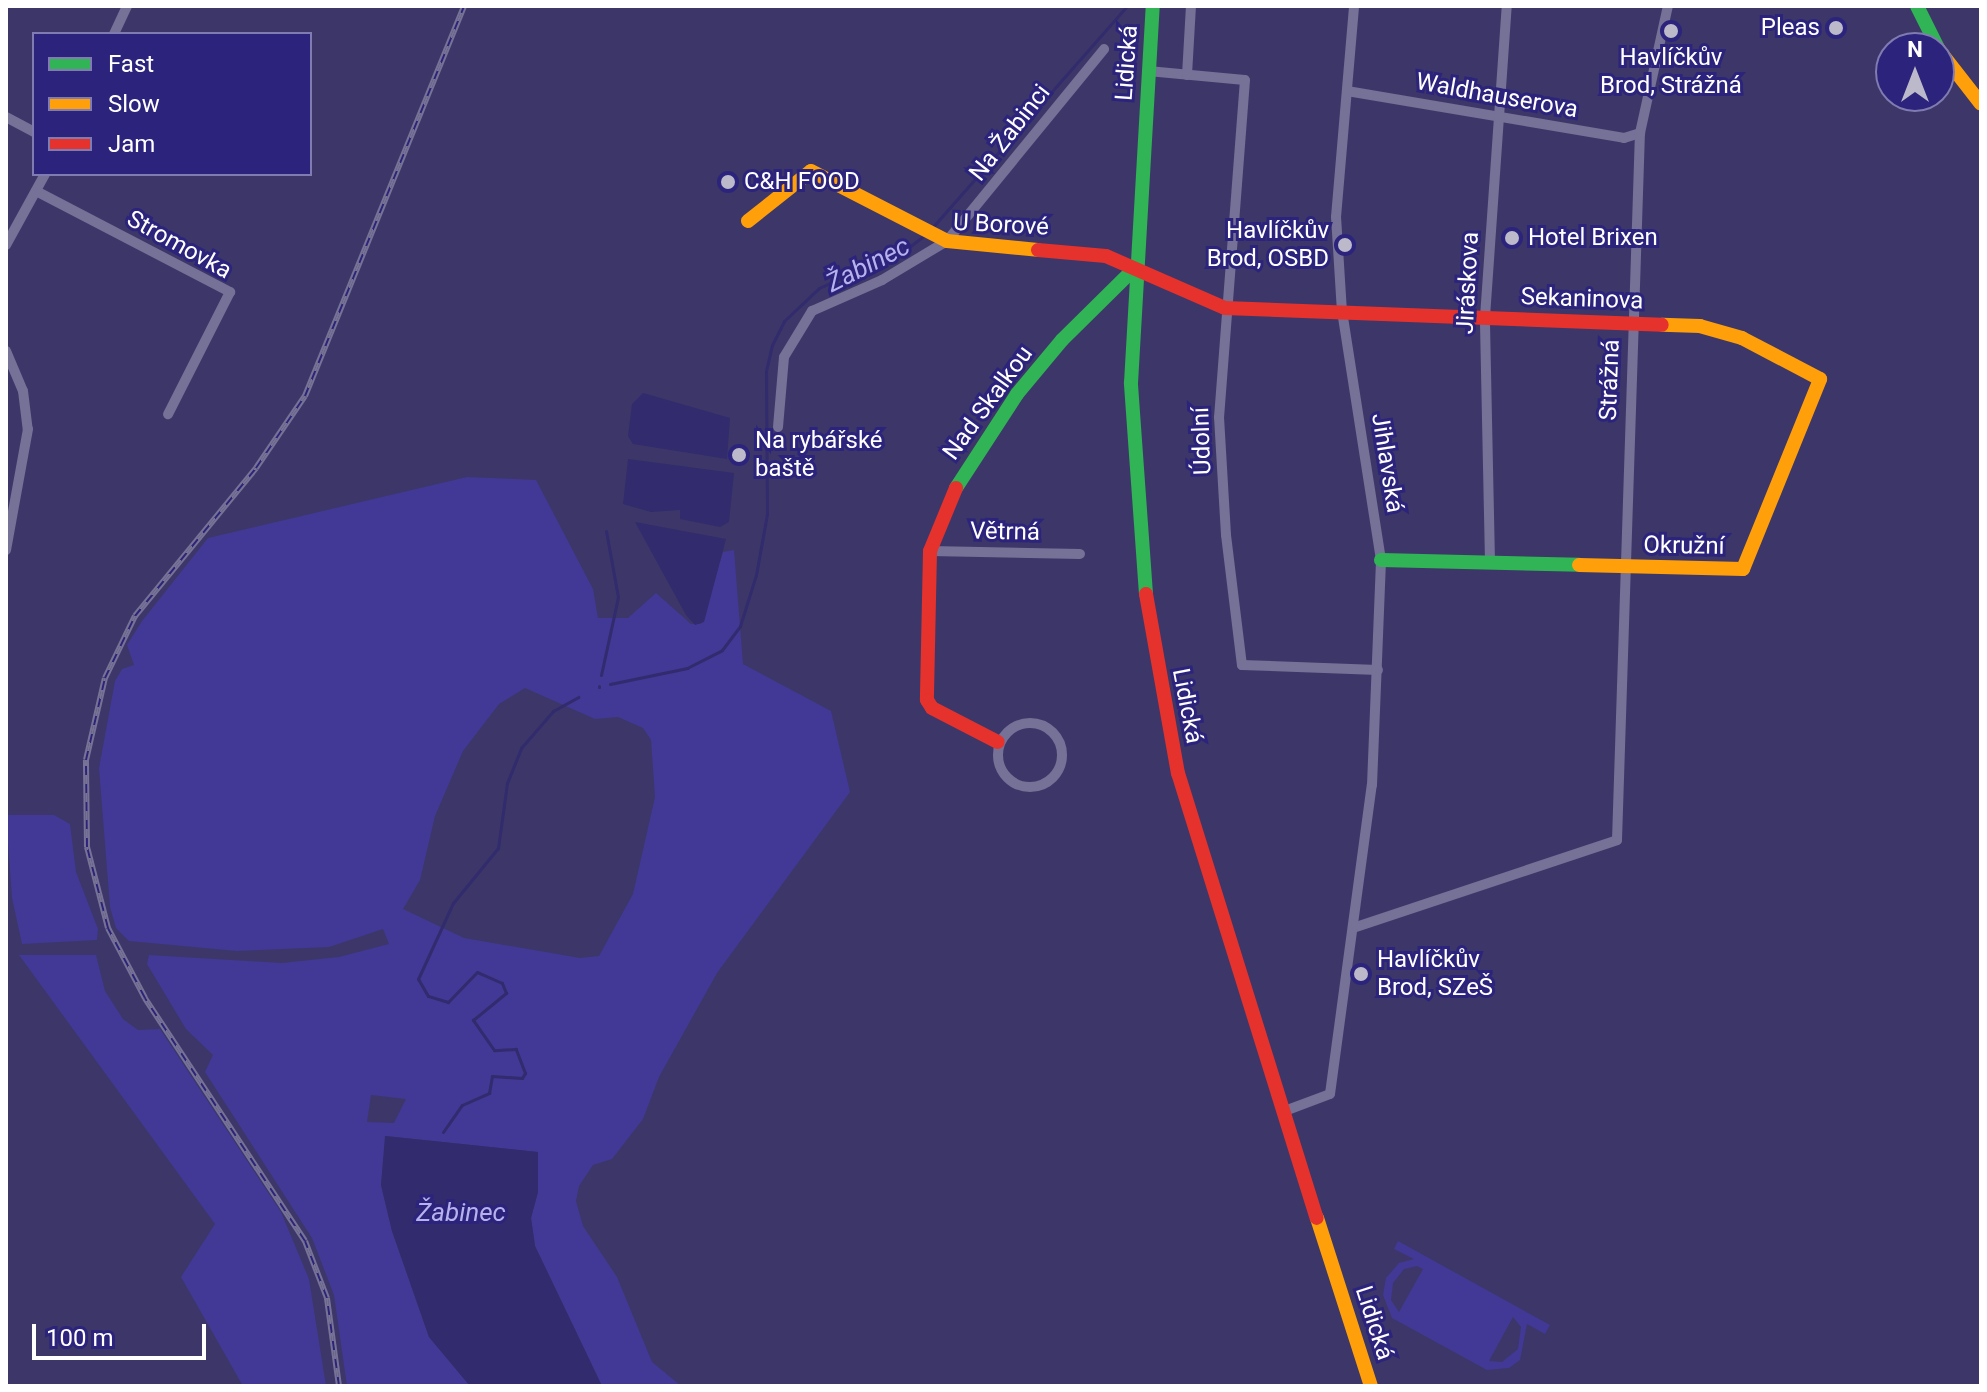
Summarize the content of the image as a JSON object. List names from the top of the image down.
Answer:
{
  "streets": {
    "street": [
      "Lidická",
      "Waldhauserova",
      "Na Žabinci",
      "U Borové",
      "Stromovka",
      "Jiráskova",
      "Sekaninova",
      "Strážná",
      "Nad Skalkou",
      "Údolní",
      "Jihlavská",
      "Větrná",
      "Okružní"
    ]
  },
  "crossings": [
    ["Lidická", "U Borové"],
    ["Lidická", "Sekaninova"],
    ["Lidická", "Nad Skalkou"],
    ["Lidická", "Jihlavská"],
    ["Waldhauserova", "Jiráskova"],
    ["Waldhauserova", "Strážná"],
    ["Waldhauserova", "Jihlavská"],
    ["Na Žabinci", "U Borové"],
    ["U Borové", "Sekaninova"],
    ["U Borové", "Nad Skalkou"],
    ["Jiráskova", "Sekaninova"],
    ["Sekaninova", "Strážná"],
    ["Sekaninova", "Nad Skalkou"],
    ["Sekaninova", "Údolní"],
    ["Sekaninova", "Jihlavská"],
    ["Sekaninova", "Okružní"],
    ["Strážná", "Jihlavská"],
    ["Strážná", "Okružní"],
    ["Nad Skalkou", "Větrná"],
    ["Údolní", "Jihlavská"]
  ],
  "water": ["Žabinec"],
  "places": [
    "Pleas",
    "Havlíčkův Brod, Strážná",
    "C&H FOOD",
    "Hotel Brixen",
    "Havlíčkův Brod, OSBD",
    "Na rybářské baště",
    "Havlíčkův Brod, SZeŠ"
  ],
  "legend": ["Fast", "Slow", "Jam"],
  "scale_bar": "100 m",
  "north": "top"
}
